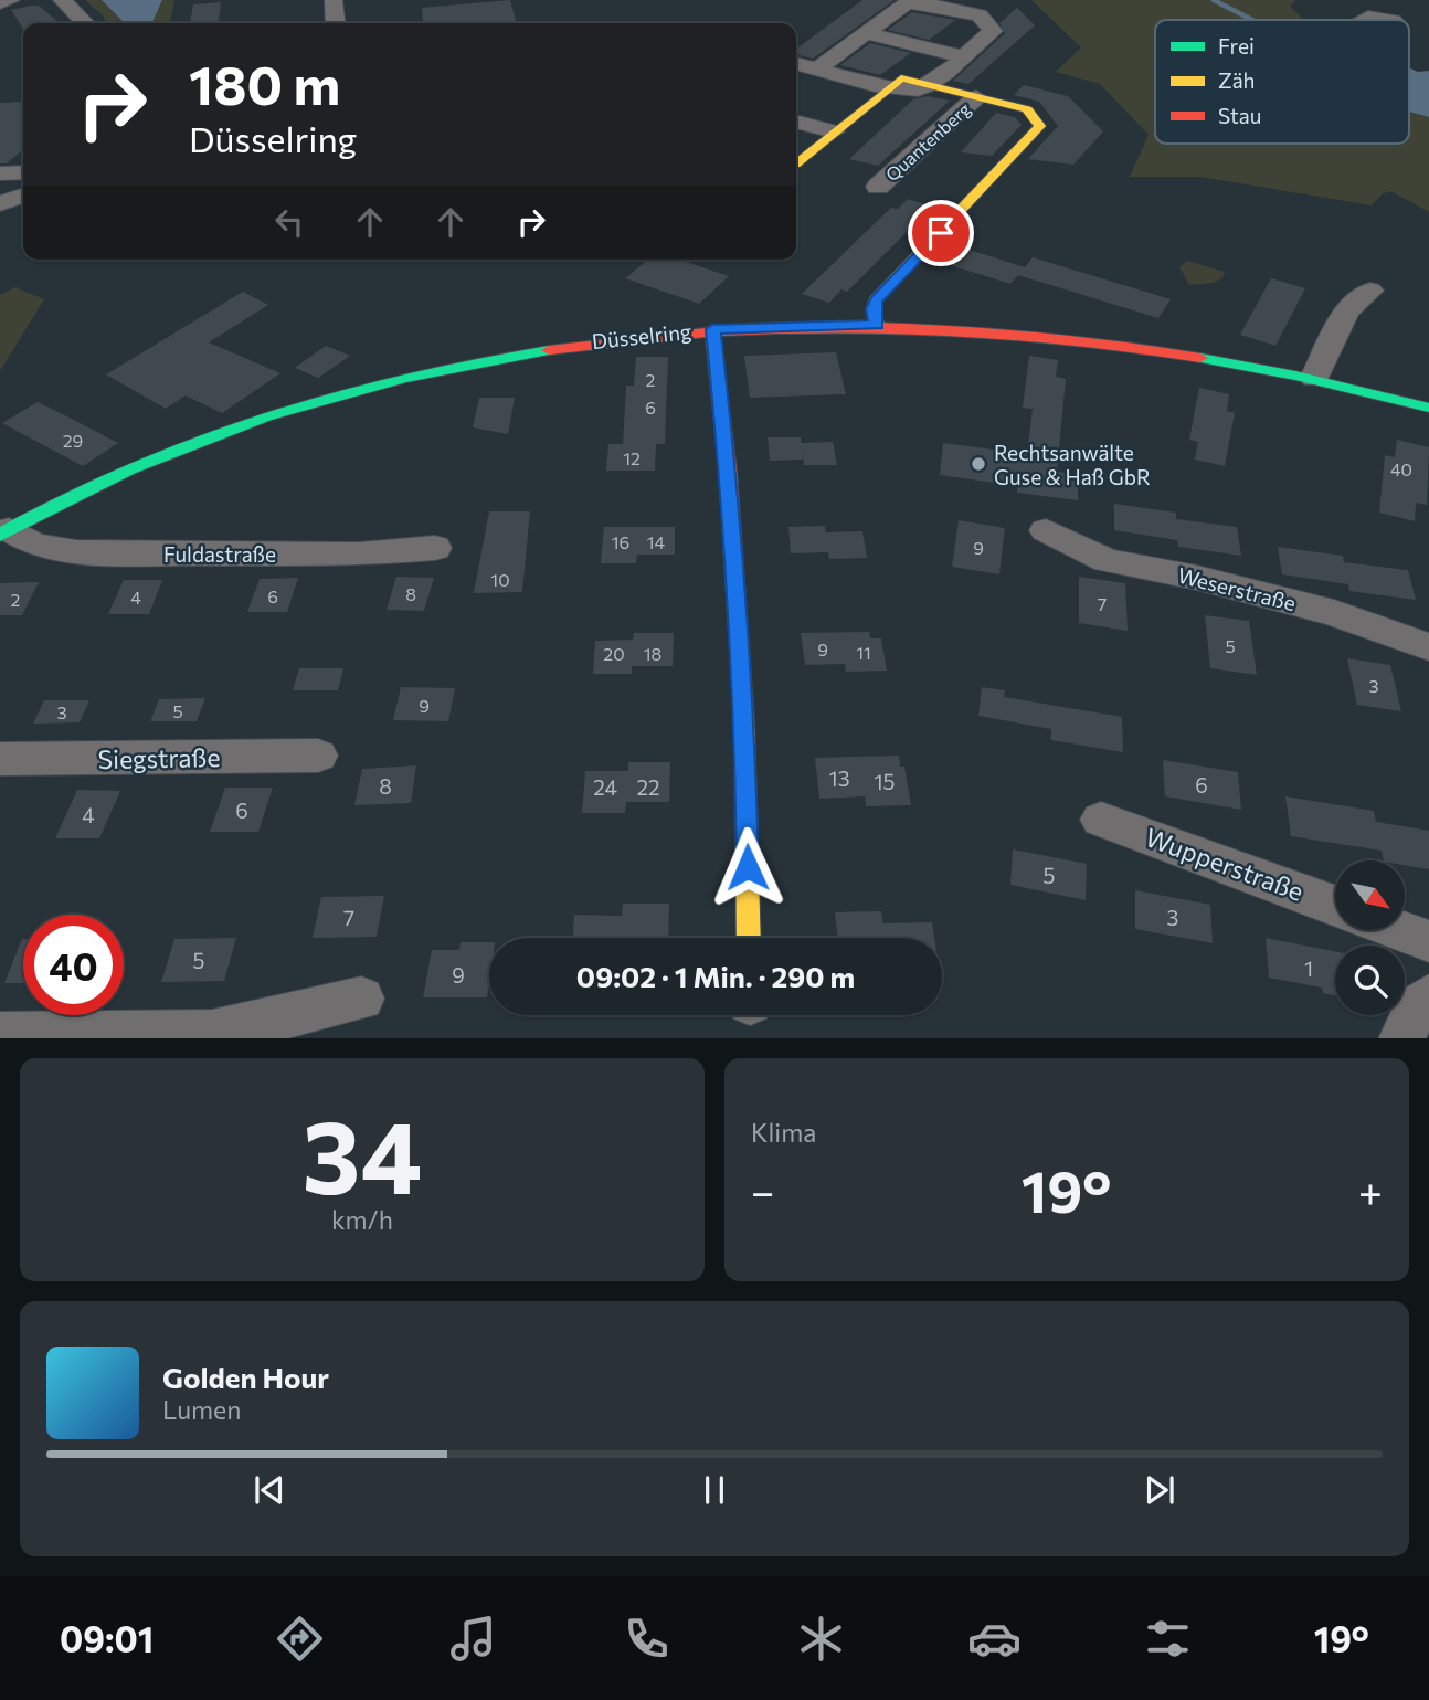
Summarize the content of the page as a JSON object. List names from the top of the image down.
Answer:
{
  "streets": {
    "street": [
      "Quantenberg",
      "Düsselring",
      "Fuldastraße",
      "Weserstraße",
      "Siegstraße",
      "Wupperstraße"
    ]
  },
  "crossings": [
    ["Quantenberg", "Düsselring"],
    ["Düsselring", "Fuldastraße"]
  ],
  "places": ["Rechtsanwälte Guse & Haß GbR"],
  "house_numbers": [
    "2",
    "6",
    "29",
    "12",
    "40",
    "16",
    "14",
    "9",
    "10",
    "8",
    "6",
    "4",
    "2",
    "7",
    "5",
    "9",
    "11",
    "20",
    "18",
    "3",
    "9",
    "5",
    "3",
    "13",
    "15",
    "6",
    "8",
    "24",
    "22",
    "6",
    "4",
    "5",
    "7",
    "3",
    "5",
    "1",
    "9"
  ],
  "legend": ["Frei", "Zäh", "Stau"],
  "north": "bottom right",
  "page": {
    "turn": ["180 m", "Düsselring"],
    "limit": "40",
    "trip": "09:02 · 1 Min. · 290 m",
    "tile": [
      ["34", "km/h"],
      "Klima"
    ],
    "heat": ["−", "19°", "+"],
    "song": ["Golden Hour", "Lumen"],
    "tabs": ["09:01", "19°"]
  }
}
